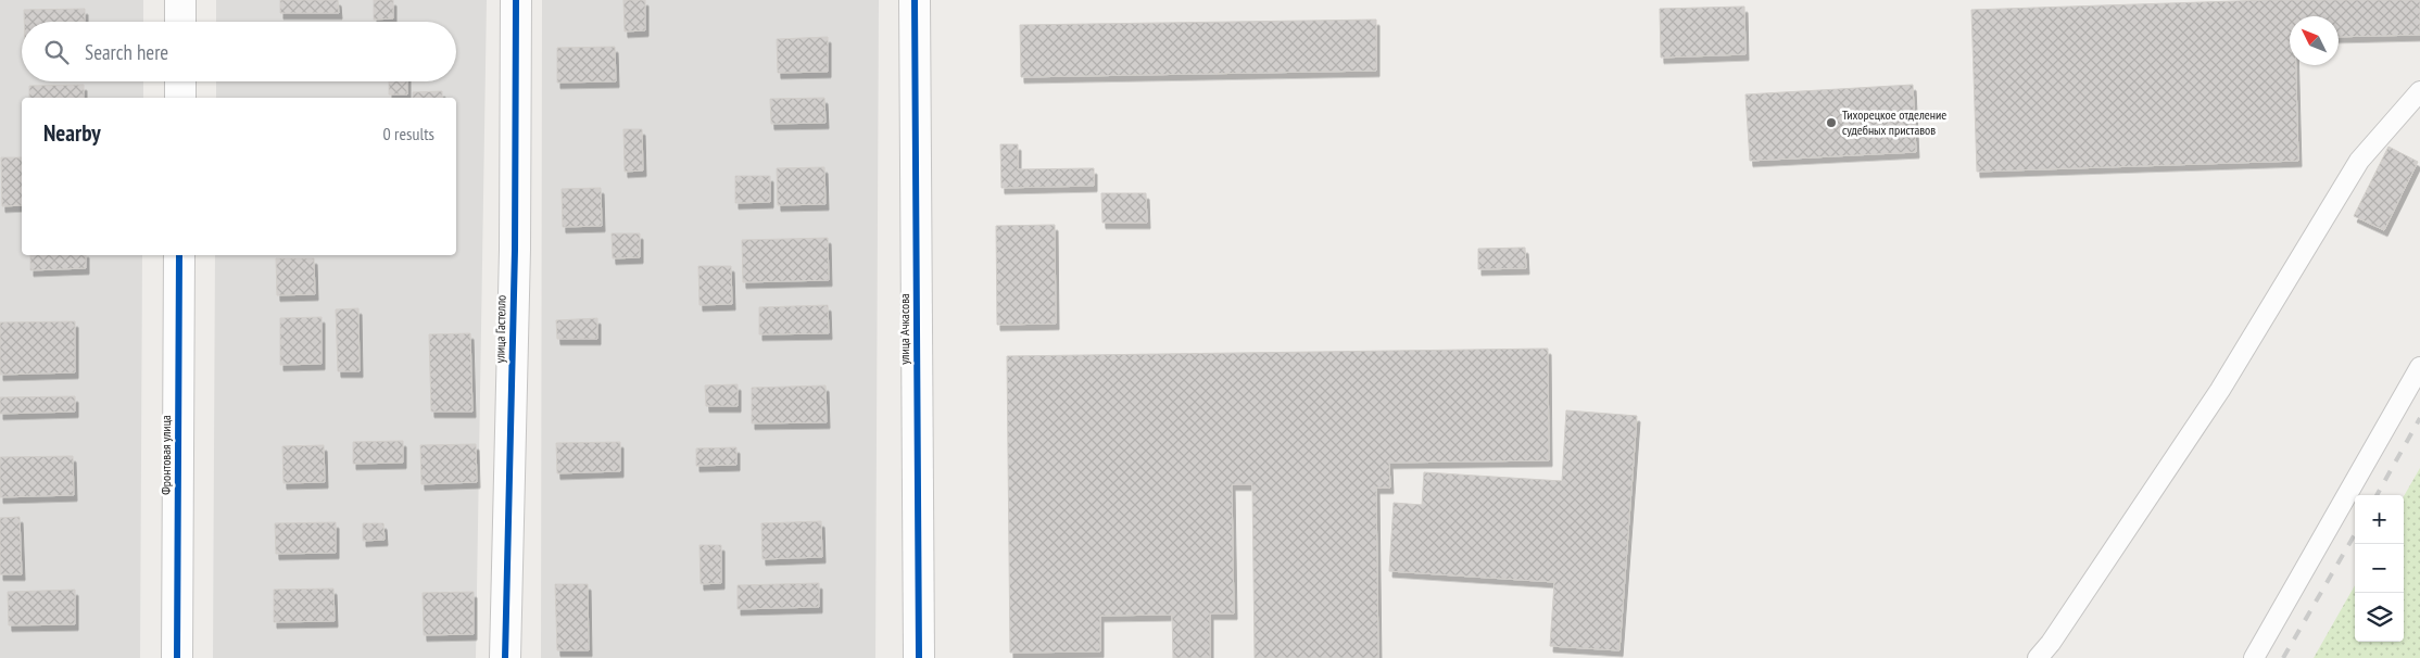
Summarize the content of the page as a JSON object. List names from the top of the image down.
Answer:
{
  "streets": {
    "street": ["улица Гастелло", "улица Ачкасова", "Фронтовая улица"]
  },
  "places": ["Тихорецкое отделение судебных приставов"],
  "north": "top left",
  "page": {
    "search": "Search here",
    "heading": ["Nearby", "0 results"],
    "map_buttons": ["+", "−"]
  }
}
